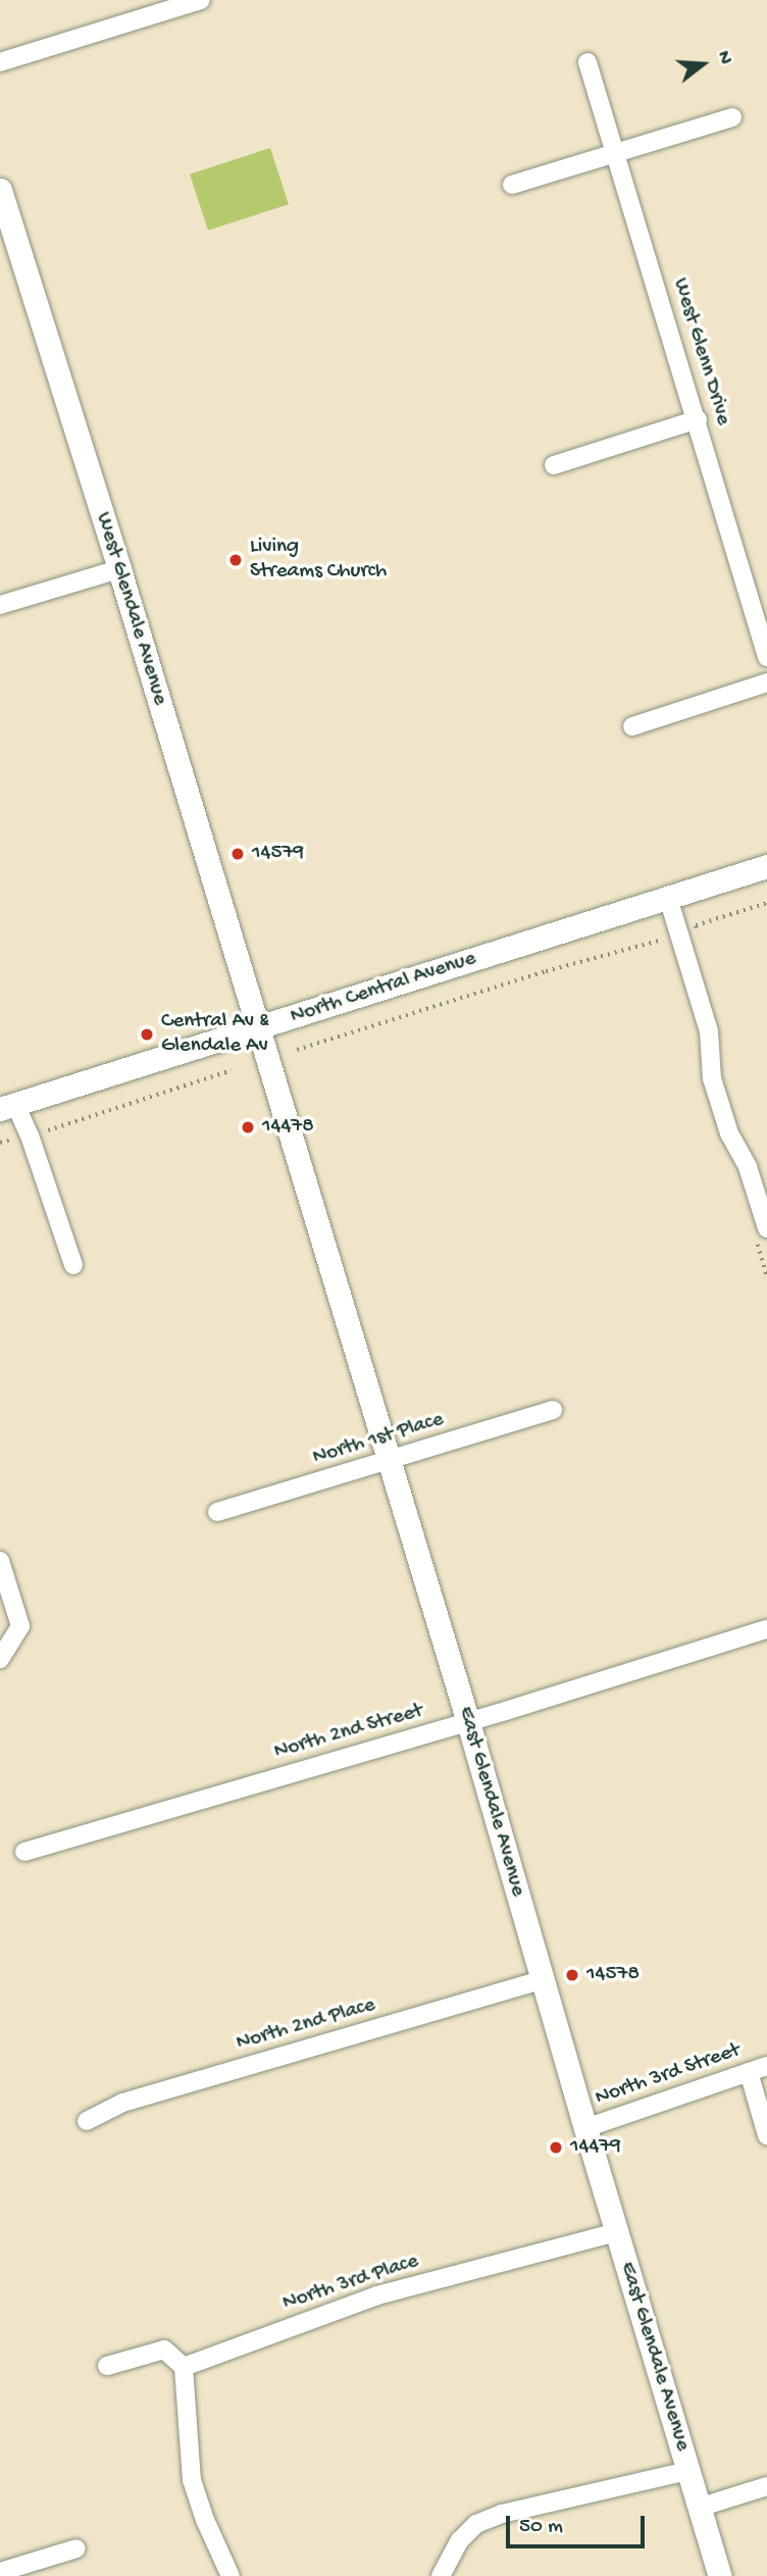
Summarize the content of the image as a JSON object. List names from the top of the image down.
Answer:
{
  "streets": {
    "main road": ["West Glendale Avenue", "North Central Avenue", "East Glendale Avenue"],
    "street": [
      "West Glenn Drive",
      "North 1st Place",
      "North 2nd Street",
      "North 2nd Place",
      "North 3rd Street",
      "North 3rd Place"
    ]
  },
  "crossings": [
    ["West Glendale Avenue", "North Central Avenue"],
    ["West Glendale Avenue", "East Glendale Avenue"],
    ["North Central Avenue", "East Glendale Avenue"],
    ["North 1st Place", "East Glendale Avenue"],
    ["North 2nd Street", "East Glendale Avenue"],
    ["East Glendale Avenue", "North 2nd Place"],
    ["East Glendale Avenue", "North 3rd Street"],
    ["East Glendale Avenue", "North 3rd Place"]
  ],
  "places": [
    "Living Streams Church",
    "14579",
    "Central Av & Glendale Av",
    "14478",
    "14578",
    "14479"
  ],
  "scale_bar": "50 m",
  "north": "right"
}
